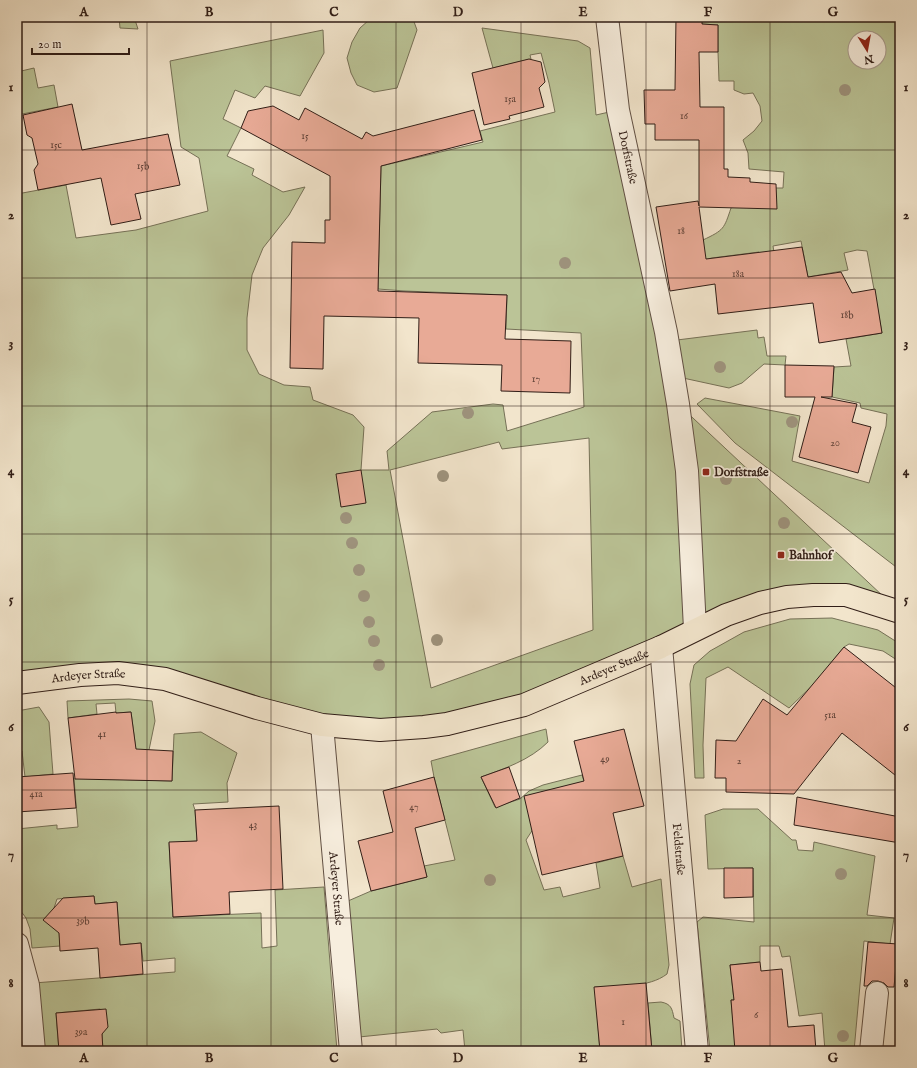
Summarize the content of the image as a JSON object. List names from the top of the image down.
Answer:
{
  "streets": {
    "main road": ["Ardeyer Straße"],
    "street": ["Dorfstraße", "Feldstraße"]
  },
  "crossings": [
    ["Dorfstraße", "Ardeyer Straße"],
    ["Ardeyer Straße", "Feldstraße"]
  ],
  "places": {
    "transit": ["Dorfstraße", "Bahnhof"]
  },
  "house_numbers": [
    "15a",
    "16",
    "15",
    "15c",
    "15b",
    "18",
    "18a",
    "18b",
    "17",
    "20",
    "51a",
    "41",
    "49",
    "2",
    "41a",
    "47",
    "43",
    "39b",
    "6",
    "1",
    "39a"
  ],
  "scale_bar": "20 m",
  "north": "bottom",
  "grid": {
    "columns": [
      "A",
      "B",
      "C",
      "D",
      "E",
      "F",
      "G"
    ],
    "rows": [
      "1",
      "2",
      "3",
      "4",
      "5",
      "6",
      "7",
      "8"
    ]
  }
}
